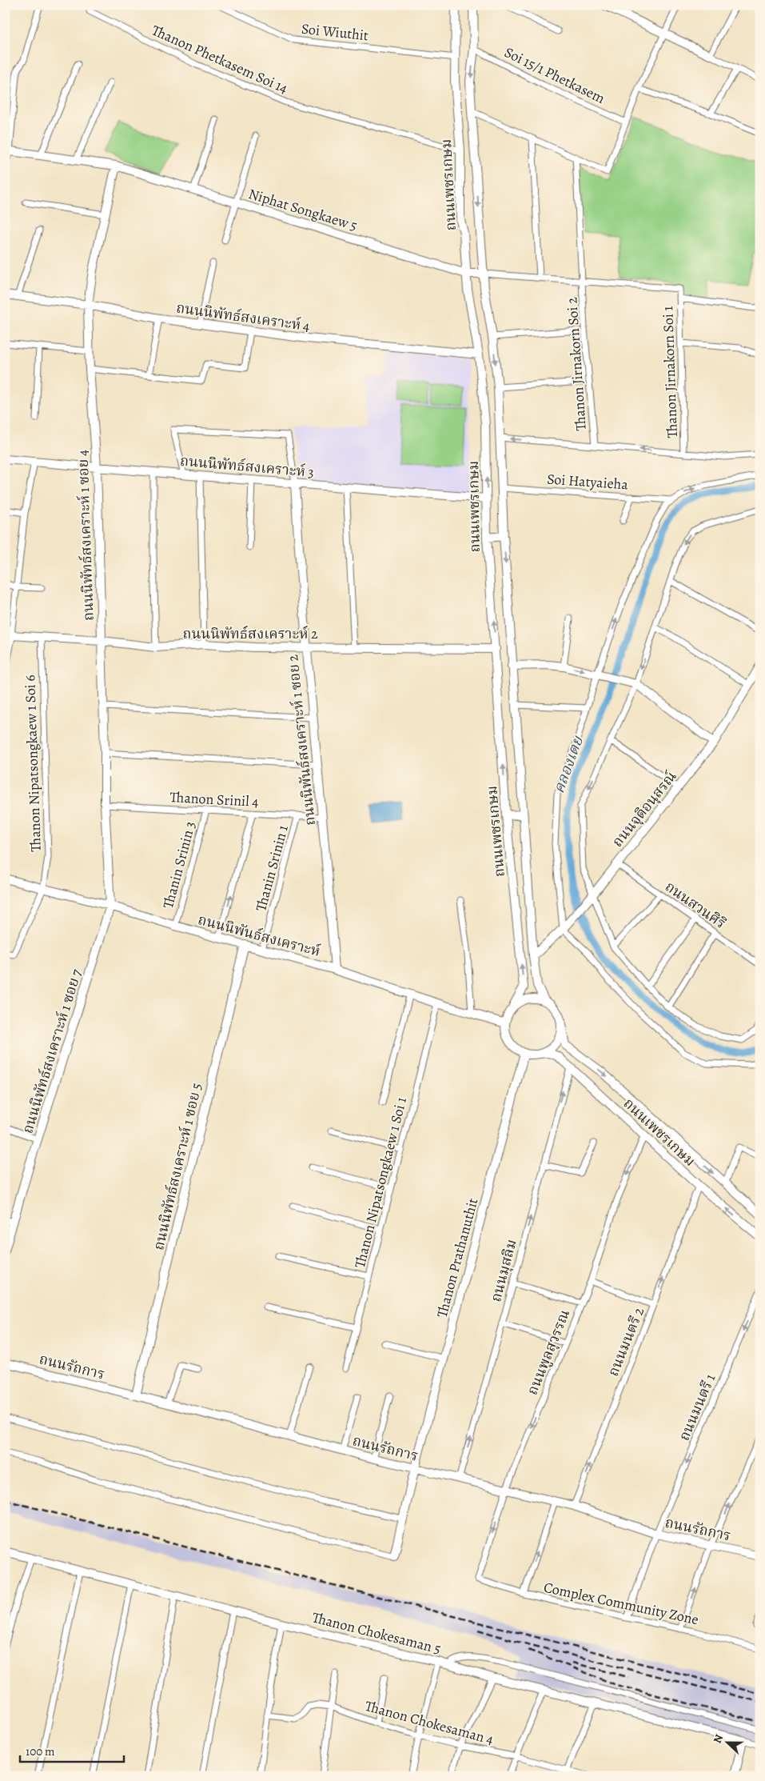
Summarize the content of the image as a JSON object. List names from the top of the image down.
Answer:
{
  "streets": {
    "street": [
      "Soi Wiuthit",
      "Thanon Phetkasem Soi 14",
      "Soi 15/1 Phetkasem",
      "ถนนเพชรเกษม",
      "Niphat Songkaew 5",
      "ถนนนิพัทธ์สงเคราะห์ 4",
      "Thanon Jirnakorn Soi 2",
      "Thanon Jirnakorn Soi 1",
      "ถนนนิพัทธ์สงเคราะห์ 3",
      "Soi Hatyaieha",
      "ถนนนิพัทธ์สงเคราะห์ 1 ซอย 4",
      "ถนนนิพัทธ์สงเคราะห์ 2",
      "ถนนนิพันธ์สงเคราะห์ 1 ซอย 2",
      "Thanon Nipatsongkaew 1 Soi 6",
      "Thanon Srinil 4",
      "ถนนจุติอนุสรณ์",
      "Thanin Srinin 3",
      "Thanin Srinin 1",
      "ถนนสวนศิริ",
      "ถนนนิพันธ์สงเคราะห์",
      "ถนนนิพัทธ์สงเคราะห์ 1 ซอย 7",
      "ถนนนิพัทธ์สงเคราะห์ 1 ซอย 5",
      "Thanon Nipatsongkaew 1 Soi 1",
      "Thanon Prathanuthit",
      "ถนนมุสลิม",
      "ถนนมนตรี 2",
      "ถนนพูลสุวรรณ",
      "ถนนรัถการ",
      "ถนนมนตรี 1",
      "Complex Community Zone",
      "Thanon Chokesaman 5",
      "Thanon Chokesaman 4"
    ]
  },
  "crossings": [
    ["Soi Wiuthit", "ถนนเพชรเกษม"],
    ["Thanon Phetkasem Soi 14", "ถนนเพชรเกษม"],
    ["Soi 15/1 Phetkasem", "ถนนเพชรเกษม"],
    ["ถนนเพชรเกษม", "Niphat Songkaew 5"],
    ["ถนนเพชรเกษม", "ถนนนิพัทธ์สงเคราะห์ 4"],
    ["ถนนเพชรเกษม", "ถนนนิพัทธ์สงเคราะห์ 3"],
    ["ถนนเพชรเกษม", "Soi Hatyaieha"],
    ["ถนนเพชรเกษม", "ถนนนิพัทธ์สงเคราะห์ 2"],
    ["ถนนเพชรเกษม", "ถนนจุติอนุสรณ์"],
    ["ถนนเพชรเกษม", "ถนนนิพันธ์สงเคราะห์"],
    ["ถนนเพชรเกษม", "Thanon Prathanuthit"],
    ["ถนนเพชรเกษม", "ถนนมุสลิม"],
    ["ถนนเพชรเกษม", "ถนนมนตรี 2"],
    ["ถนนเพชรเกษม", "ถนนพูลสุวรรณ"],
    ["Niphat Songkaew 5", "ถนนนิพัทธ์สงเคราะห์ 1 ซอย 4"],
    ["ถนนนิพัทธ์สงเคราะห์ 4", "ถนนนิพัทธ์สงเคราะห์ 1 ซอย 4"],
    ["Thanon Jirnakorn Soi 2", "Thanon Jirnakorn Soi 1"],
    ["ถนนนิพัทธ์สงเคราะห์ 3", "ถนนนิพัทธ์สงเคราะห์ 1 ซอย 4"],
    ["ถนนนิพัทธ์สงเคราะห์ 3", "ถนนนิพันธ์สงเคราะห์ 1 ซอย 2"],
    ["ถนนนิพัทธ์สงเคราะห์ 1 ซอย 4", "ถนนนิพัทธ์สงเคราะห์ 2"],
    ["ถนนนิพัทธ์สงเคราะห์ 1 ซอย 4", "Thanon Srinil 4"],
    ["ถนนนิพัทธ์สงเคราะห์ 1 ซอย 4", "ถนนนิพันธ์สงเคราะห์"],
    ["ถนนนิพัทธ์สงเคราะห์ 1 ซอย 4", "ถนนนิพัทธ์สงเคราะห์ 1 ซอย 7"],
    ["ถนนนิพัทธ์สงเคราะห์ 2", "ถนนนิพันธ์สงเคราะห์ 1 ซอย 2"],
    ["ถนนนิพัทธ์สงเคราะห์ 2", "Thanon Nipatsongkaew 1 Soi 6"],
    ["ถนนนิพันธ์สงเคราะห์ 1 ซอย 2", "Thanon Srinil 4"],
    ["ถนนนิพันธ์สงเคราะห์ 1 ซอย 2", "ถนนนิพันธ์สงเคราะห์"],
    ["Thanon Nipatsongkaew 1 Soi 6", "ถนนนิพันธ์สงเคราะห์"],
    ["Thanon Srinil 4", "Thanin Srinin 3"],
    ["Thanon Srinil 4", "Thanin Srinin 1"],
    ["ถนนจุติอนุสรณ์", "ถนนสวนศิริ"],
    ["Thanin Srinin 3", "ถนนนิพันธ์สงเคราะห์"],
    ["Thanin Srinin 1", "ถนนนิพันธ์สงเคราะห์"],
    ["ถนนนิพันธ์สงเคราะห์", "ถนนนิพัทธ์สงเคราะห์ 1 ซอย 7"],
    ["ถนนนิพันธ์สงเคราะห์", "ถนนนิพัทธ์สงเคราะห์ 1 ซอย 5"],
    ["ถนนนิพันธ์สงเคราะห์", "Thanon Nipatsongkaew 1 Soi 1"],
    ["ถนนนิพันธ์สงเคราะห์", "Thanon Prathanuthit"],
    ["ถนนนิพัทธ์สงเคราะห์ 1 ซอย 5", "ถนนรัถการ"],
    ["Thanon Prathanuthit", "ถนนรัถการ"],
    ["ถนนมุสลิม", "ถนนรัถการ"],
    ["ถนนมนตรี 2", "ถนนรัถการ"],
    ["ถนนพูลสุวรรณ", "ถนนรัถการ"],
    ["ถนนพูลสุวรรณ", "Complex Community Zone"],
    ["ถนนรัถการ", "ถนนมนตรี 1"],
    ["ถนนมนตรี 1", "Complex Community Zone"]
  ],
  "one_way": [
    "ถนนมุสลิม",
    "ถนนมนตรี 2",
    "ถนนพูลสุวรรณ",
    "ถนนมนตรี 1"
  ],
  "water": ["คลองเตย"],
  "scale_bar": "100 m",
  "north": "left"
}
